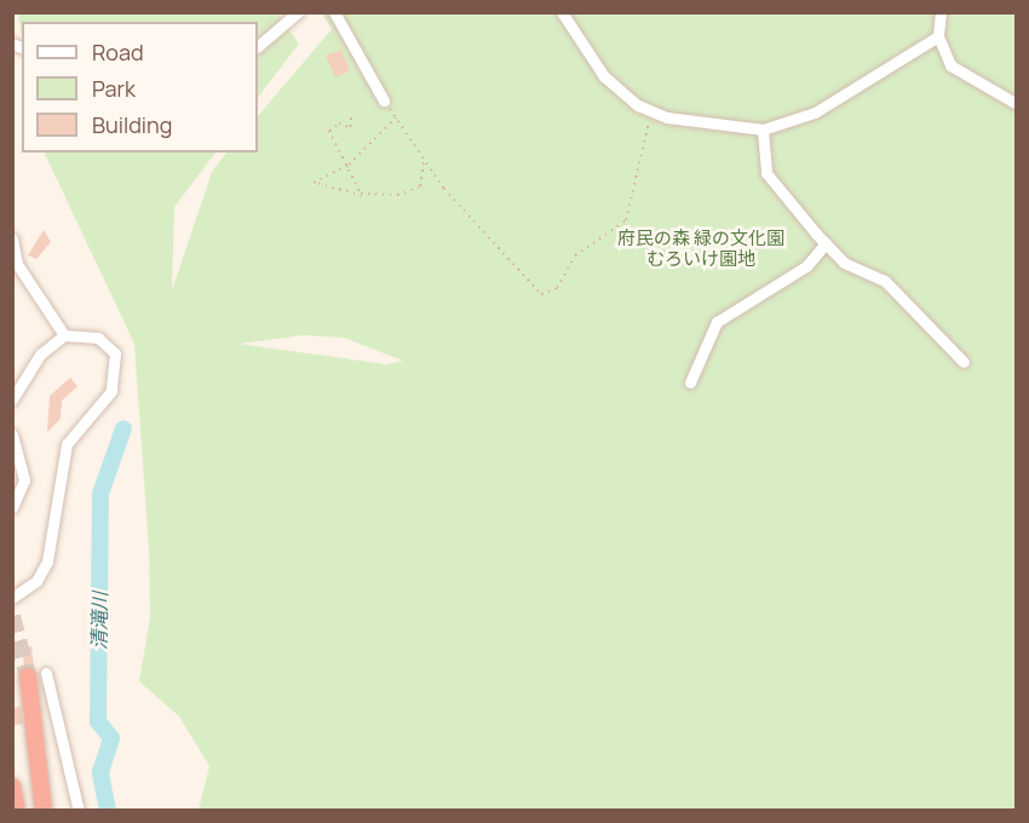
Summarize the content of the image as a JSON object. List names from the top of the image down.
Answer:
{
  "water": ["清滝川"],
  "parks": ["府民の森 緑の文化園 むろいけ園地"],
  "legend": ["Road", "Park", "Building"]
}
